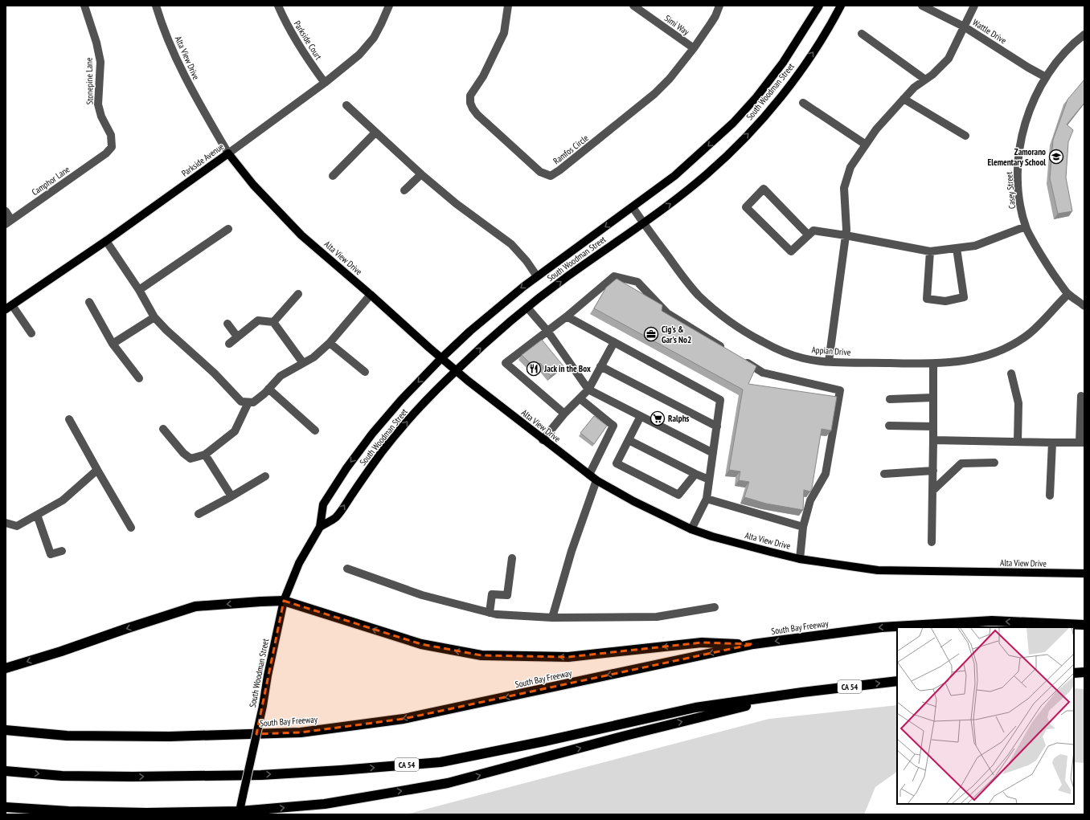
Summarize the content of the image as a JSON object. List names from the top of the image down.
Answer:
{
  "streets": {
    "highway": ["South Bay Freeway", "CA 54"],
    "main road": ["Alta View Drive", "South Woodman Street", "Parkside Avenue"],
    "street": [
      "Simi Way",
      "Wattle Drive",
      "Parkside Court",
      "Stonepine Lane",
      "Ramfos Circle",
      "Camphor Lane",
      "Casey Street",
      "Appian Drive"
    ]
  },
  "crossings": [
    ["Simi Way", "Ramfos Circle"],
    ["Wattle Drive", "Casey Street"],
    ["Parkside Court", "Parkside Avenue"],
    ["Alta View Drive", "South Woodman Street"],
    ["Alta View Drive", "Parkside Avenue"],
    ["Stonepine Lane", "Camphor Lane"],
    ["South Woodman Street", "Appian Drive"],
    ["Casey Street", "Appian Drive"]
  ],
  "places": {
    "school or university": ["Zamorano Elementary School"],
    "office": ["Cig's & Gar's No2"],
    "restaurant": ["Jack in the Box"],
    "supermarket": ["Ralphs"]
  }
}
